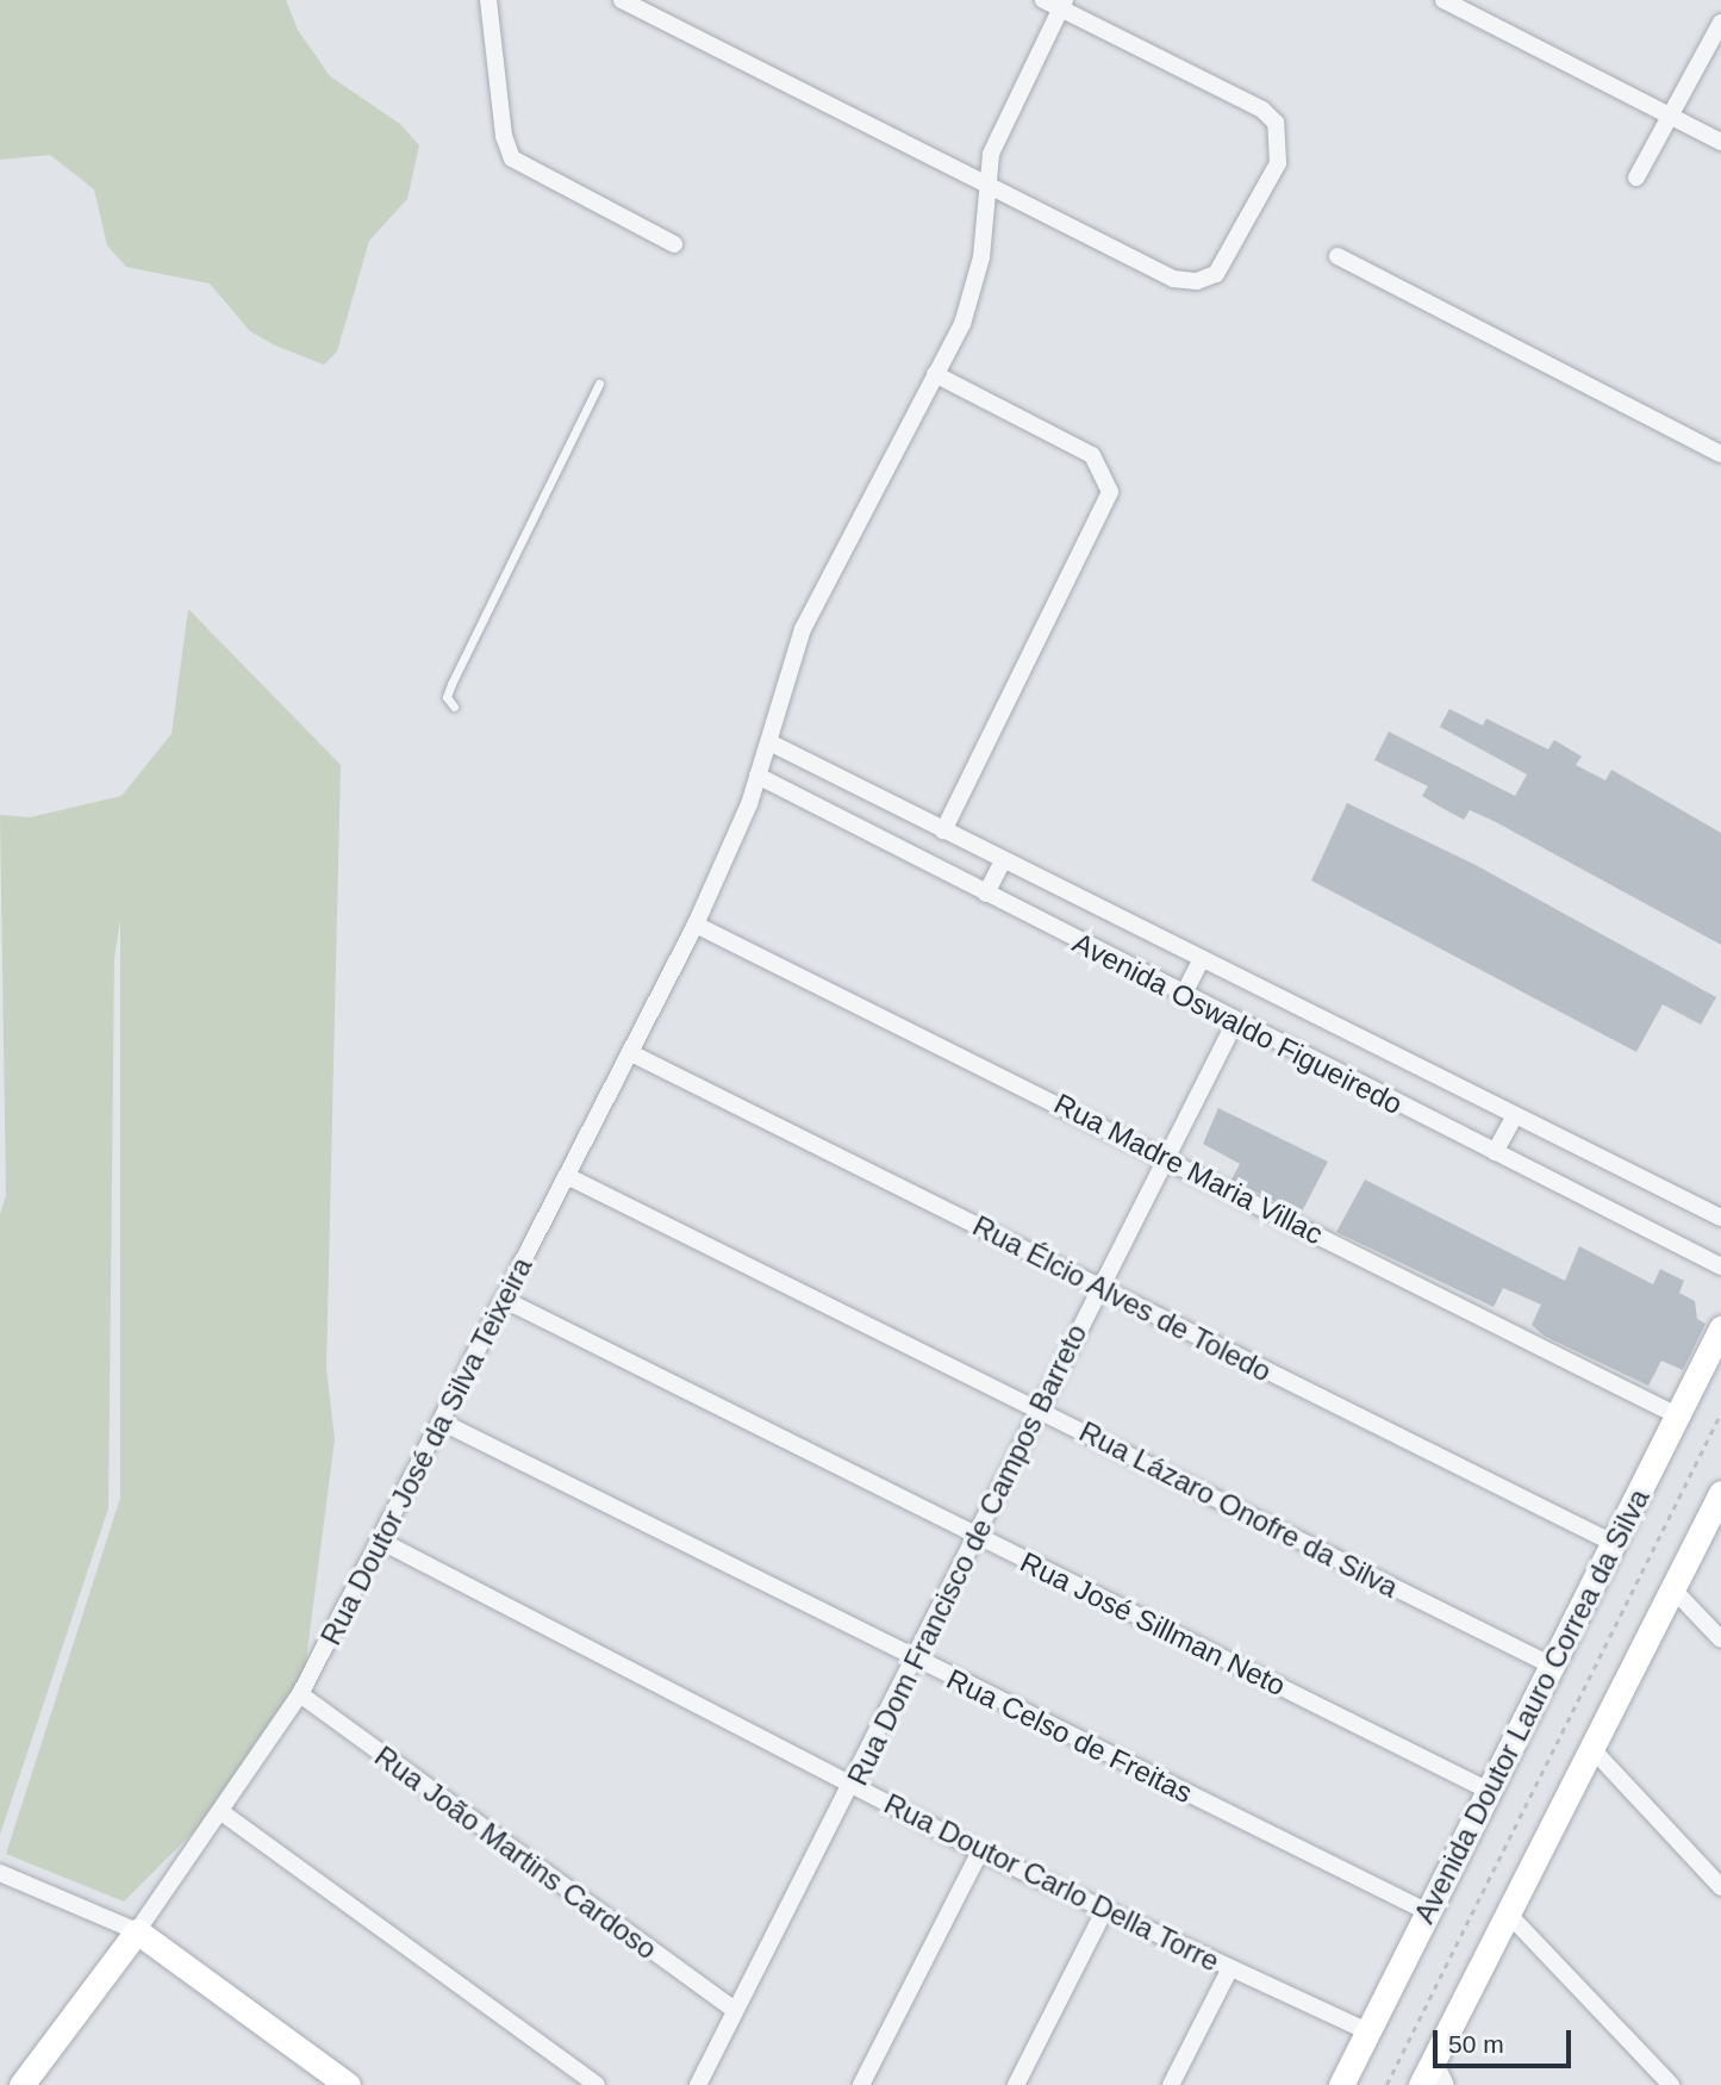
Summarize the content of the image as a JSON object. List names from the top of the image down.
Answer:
{
  "streets": {
    "main road": ["Rua Doutor José da Silva Teixeira", "Avenida Doutor Lauro Correa da Silva"],
    "street": [
      "Avenida Oswaldo Figueiredo",
      "Rua Madre Maria Villac",
      "Rua Élcio Alves de Toledo",
      "Rua Lázaro Onofre da Silva",
      "Rua Dom Francisco de Campos Barreto",
      "Rua José Sillman Neto",
      "Rua Celso de Freitas",
      "Rua João Martins Cardoso",
      "Rua Doutor Carlo Della Torre"
    ]
  },
  "crossings": [
    ["Avenida Oswaldo Figueiredo", "Rua Doutor José da Silva Teixeira"],
    ["Avenida Oswaldo Figueiredo", "Rua Dom Francisco de Campos Barreto"],
    ["Rua Madre Maria Villac", "Rua Doutor José da Silva Teixeira"],
    ["Rua Madre Maria Villac", "Rua Dom Francisco de Campos Barreto"],
    ["Rua Madre Maria Villac", "Avenida Doutor Lauro Correa da Silva"],
    ["Rua Élcio Alves de Toledo", "Rua Doutor José da Silva Teixeira"],
    ["Rua Élcio Alves de Toledo", "Rua Dom Francisco de Campos Barreto"],
    ["Rua Élcio Alves de Toledo", "Avenida Doutor Lauro Correa da Silva"],
    ["Rua Doutor José da Silva Teixeira", "Rua Lázaro Onofre da Silva"],
    ["Rua Doutor José da Silva Teixeira", "Rua José Sillman Neto"],
    ["Rua Doutor José da Silva Teixeira", "Rua Celso de Freitas"],
    ["Rua Doutor José da Silva Teixeira", "Rua João Martins Cardoso"],
    ["Rua Doutor José da Silva Teixeira", "Rua Doutor Carlo Della Torre"],
    ["Rua Lázaro Onofre da Silva", "Rua Dom Francisco de Campos Barreto"],
    ["Rua Lázaro Onofre da Silva", "Avenida Doutor Lauro Correa da Silva"],
    ["Rua Dom Francisco de Campos Barreto", "Rua José Sillman Neto"],
    ["Rua Dom Francisco de Campos Barreto", "Rua Celso de Freitas"],
    ["Rua Dom Francisco de Campos Barreto", "Rua João Martins Cardoso"],
    ["Rua Dom Francisco de Campos Barreto", "Rua Doutor Carlo Della Torre"],
    ["Rua José Sillman Neto", "Avenida Doutor Lauro Correa da Silva"],
    ["Avenida Doutor Lauro Correa da Silva", "Rua Celso de Freitas"],
    ["Avenida Doutor Lauro Correa da Silva", "Rua Doutor Carlo Della Torre"]
  ],
  "scale_bar": "50 m"
}
